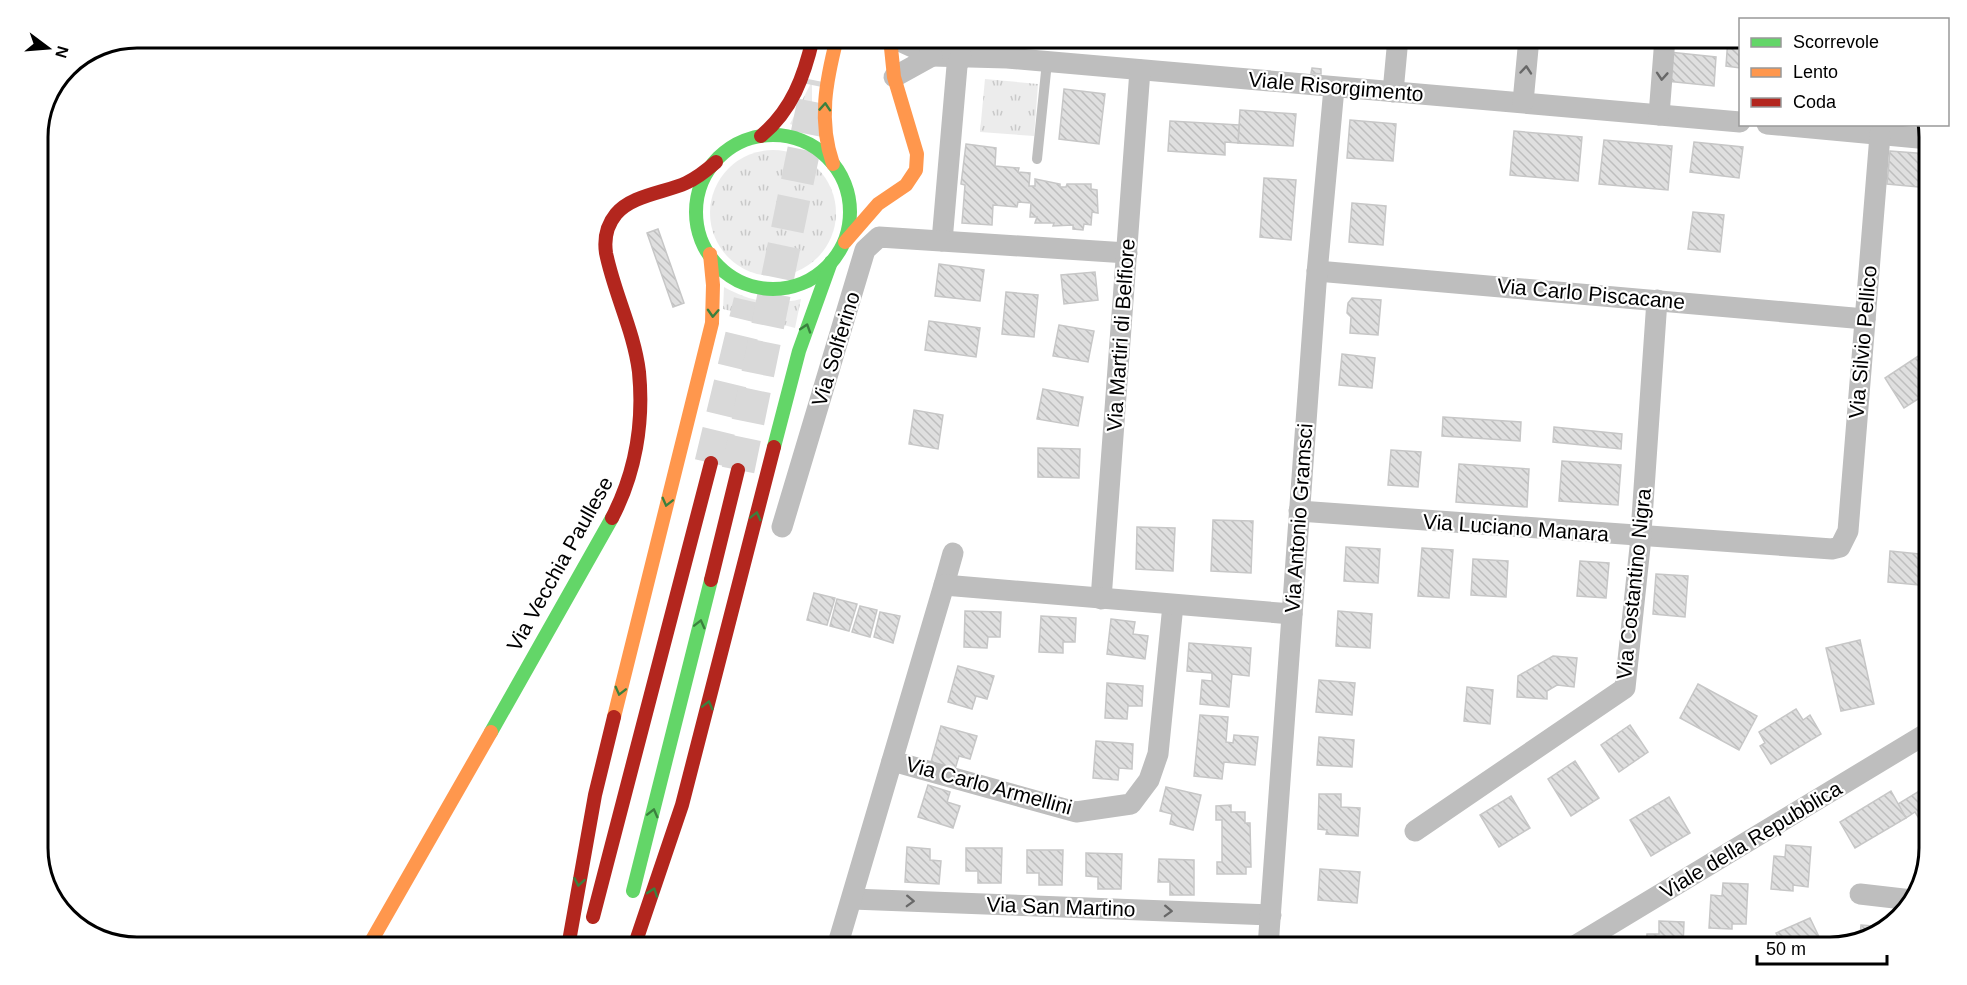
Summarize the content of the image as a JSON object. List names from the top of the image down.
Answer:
{
  "streets": {
    "main road": ["Via Vecchia Paullese"],
    "street": [
      "Viale Risorgimento",
      "Via Carlo Piscacane",
      "Via Martiri di Belfiore",
      "Via Silvio Pellico",
      "Via Solferino",
      "Via Antonio Gramsci",
      "Via Luciano Manara",
      "Via Costantino Nigra",
      "Via Carlo Armellini",
      "Viale della Repubblica",
      "Via San Martino"
    ]
  },
  "crossings": [
    ["Viale Risorgimento", "Via Martiri di Belfiore"],
    ["Viale Risorgimento", "Via Antonio Gramsci"],
    ["Via Carlo Piscacane", "Via Silvio Pellico"],
    ["Via Carlo Piscacane", "Via Antonio Gramsci"],
    ["Via Carlo Piscacane", "Via Costantino Nigra"],
    ["Via Martiri di Belfiore", "Via Solferino"],
    ["Via Silvio Pellico", "Via Luciano Manara"],
    ["Via Antonio Gramsci", "Via Luciano Manara"],
    ["Via Antonio Gramsci", "Via San Martino"],
    ["Via Luciano Manara", "Via Costantino Nigra"],
    ["Via Carlo Armellini", "Via San Martino"]
  ],
  "one_way": ["Via San Martino"],
  "legend": ["Scorrevole", "Lento", "Coda"],
  "scale_bar": "50 m",
  "north": "right"
}
